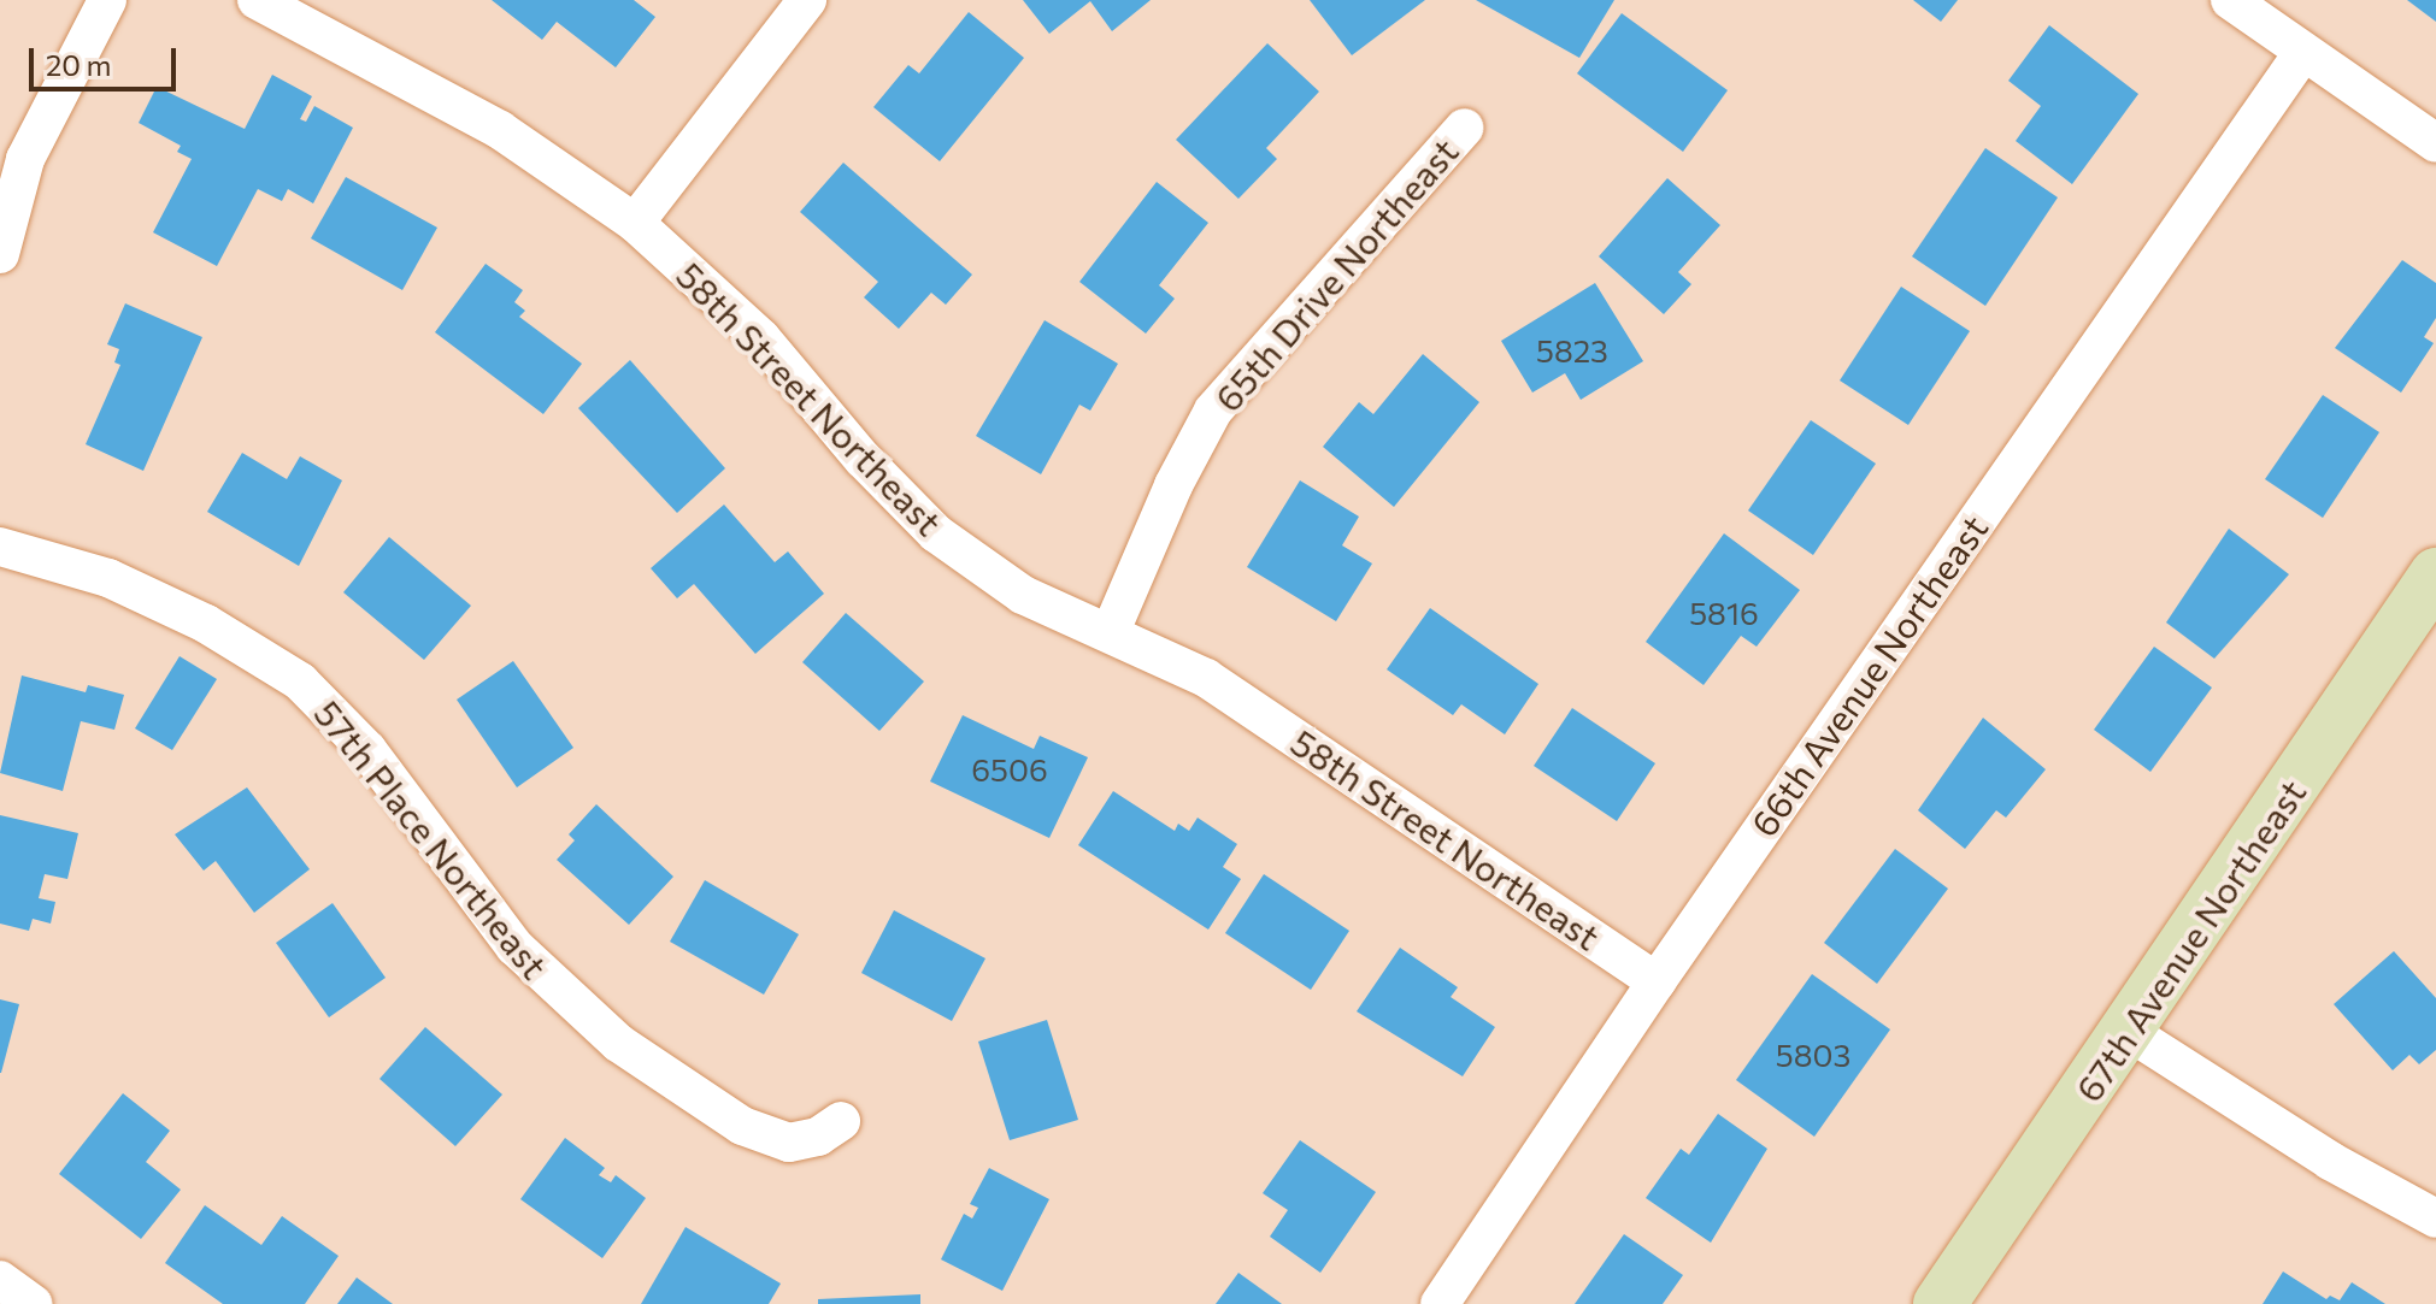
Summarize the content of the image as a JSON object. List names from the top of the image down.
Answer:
{
  "streets": {
    "street": [
      "65th Drive Northeast",
      "58th Street Northeast",
      "66th Avenue Northeast",
      "57th Place Northeast",
      "67th Avenue Northeast"
    ]
  },
  "crossings": [
    ["65th Drive Northeast", "58th Street Northeast"],
    ["58th Street Northeast", "66th Avenue Northeast"]
  ],
  "house_numbers": [
    "5823",
    "5816",
    "6506",
    "5803"
  ],
  "scale_bar": "20 m"
}
